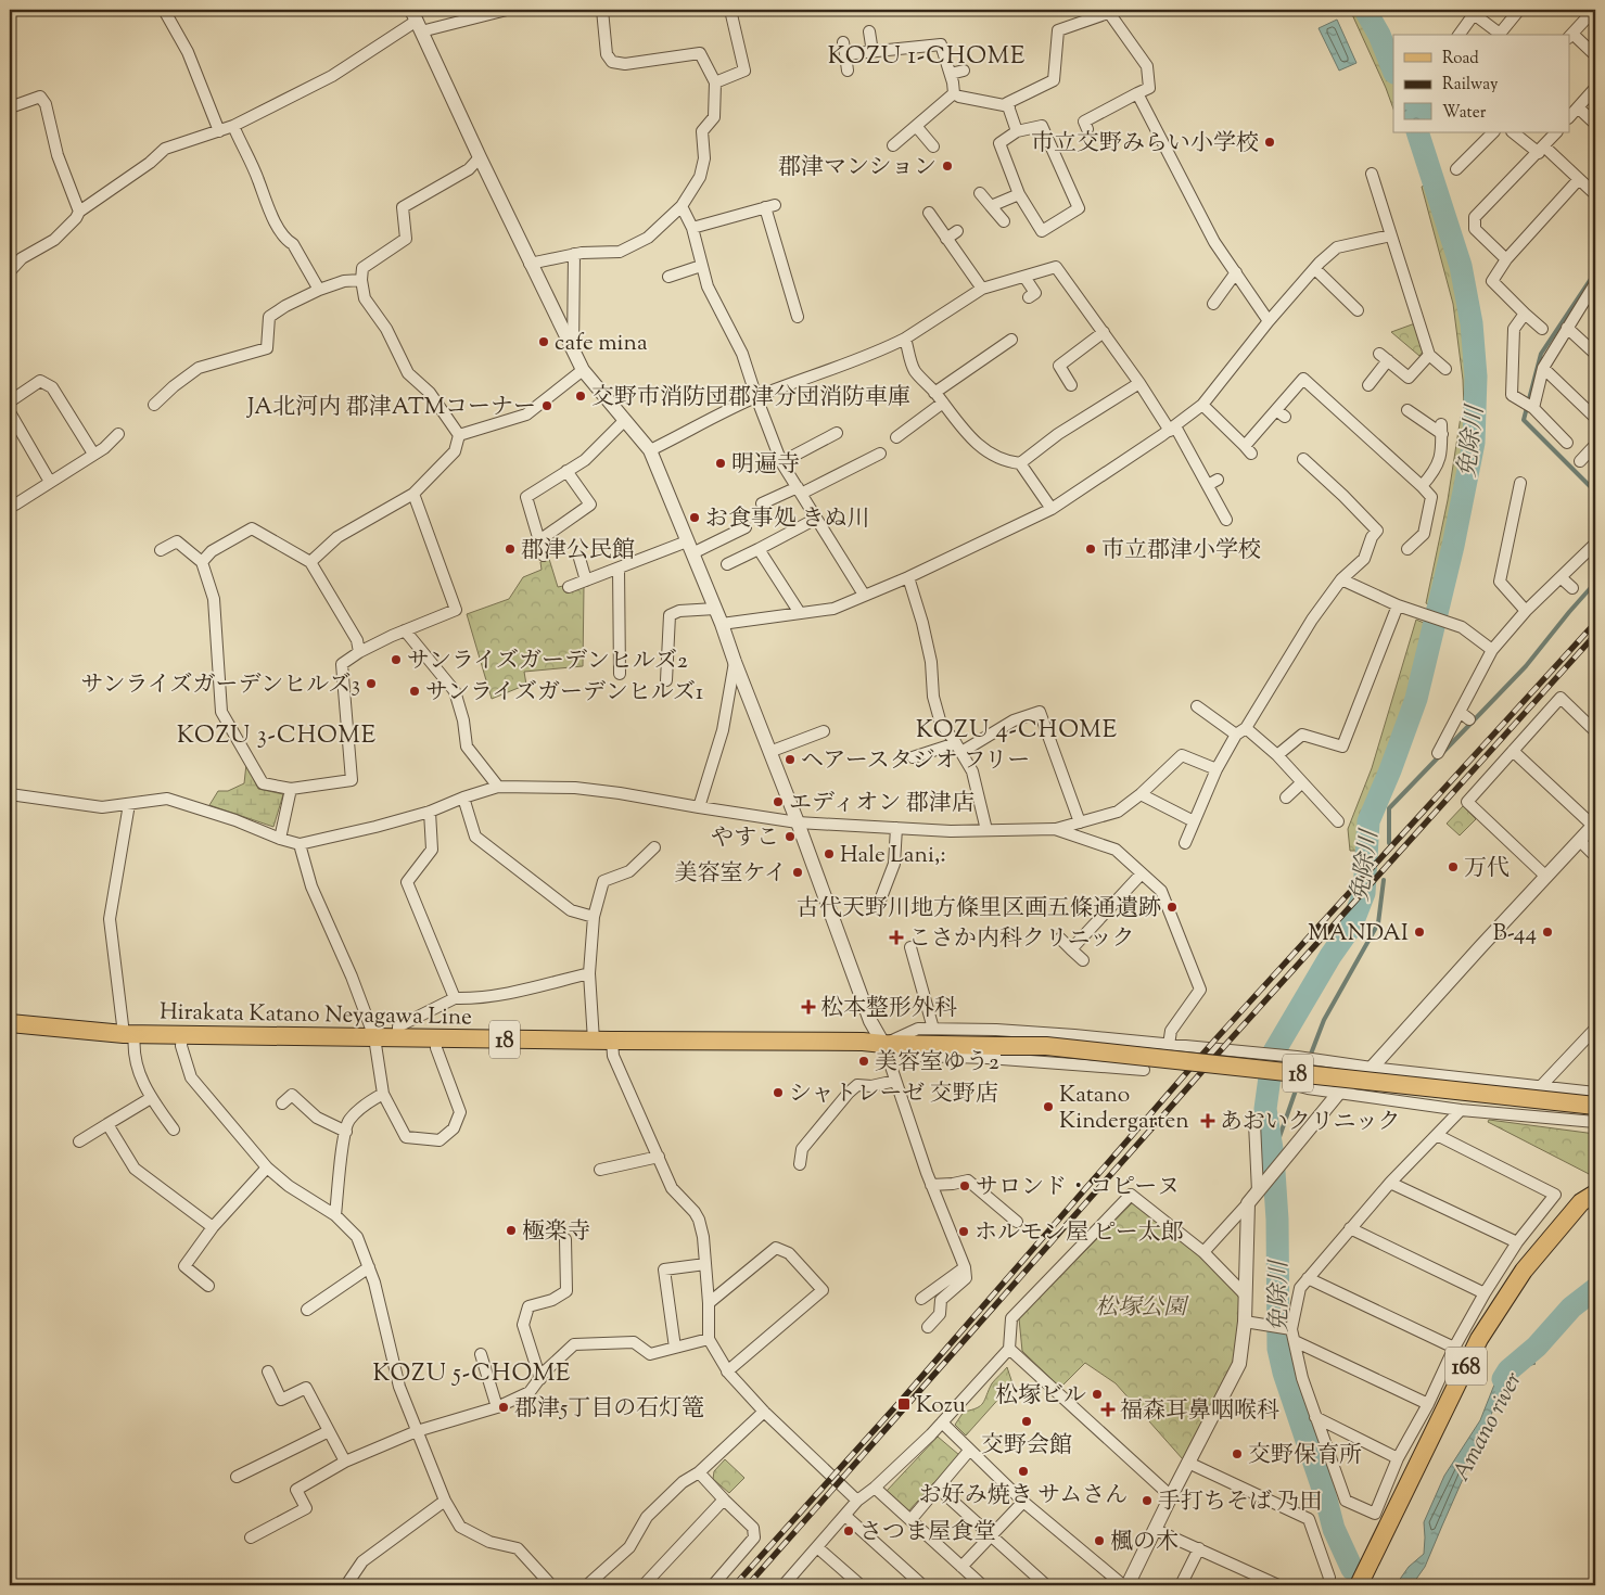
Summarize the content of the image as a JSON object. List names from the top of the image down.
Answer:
{
  "streets": {
    "main road": ["Hirakata Katano Neyagawa Line", "18", "168"]
  },
  "districts": [
    "KOZU 1-CHOME",
    "KOZU 4-CHOME",
    "KOZU 3-CHOME",
    "KOZU 5-CHOME"
  ],
  "water": ["免除川", "Amano river"],
  "parks": ["松塚公園"],
  "places": {
    "other": [
      "市立交野みらい小学校",
      "郡津マンション",
      "cafe mina",
      "交野市消防団郡津分団消防車庫",
      "JA北河内 郡津ATMコーナー",
      "明遍寺",
      "お食事処 きぬ川",
      "郡津公民館",
      "市立郡津小学校",
      "サンライズガーデンヒルズ2",
      "サンライズガーデンヒルズ3",
      "サンライズガーデンヒルズ1",
      "ヘアースタジオ フリー",
      "エディオン 郡津店",
      "やすこ",
      "Hale Lani,:",
      "万代",
      "美容室ケイ",
      "古代天野川地方條里区画五條通遺跡",
      "MANDAI",
      "B-44",
      "美容室ゆう2",
      "シャトレーゼ 交野店",
      "Katano Kindergarten",
      "サロンド・コピーヌ",
      "極楽寺",
      "ホルモン屋 ピー太郎",
      "松塚ビル",
      "郡津5丁目の石灯篭",
      "交野会館",
      "交野保育所",
      "お好み焼き サムさん",
      "手打ちそば 乃田",
      "さつま屋食堂",
      "楓の木"
    ],
    "health": [
      "こさか内科クリニック",
      "松本整形外科",
      "あおいクリニック",
      "福森耳鼻咽喉科"
    ],
    "transit": ["Kozu"]
  },
  "legend": ["Road", "Railway", "Water"]
}
